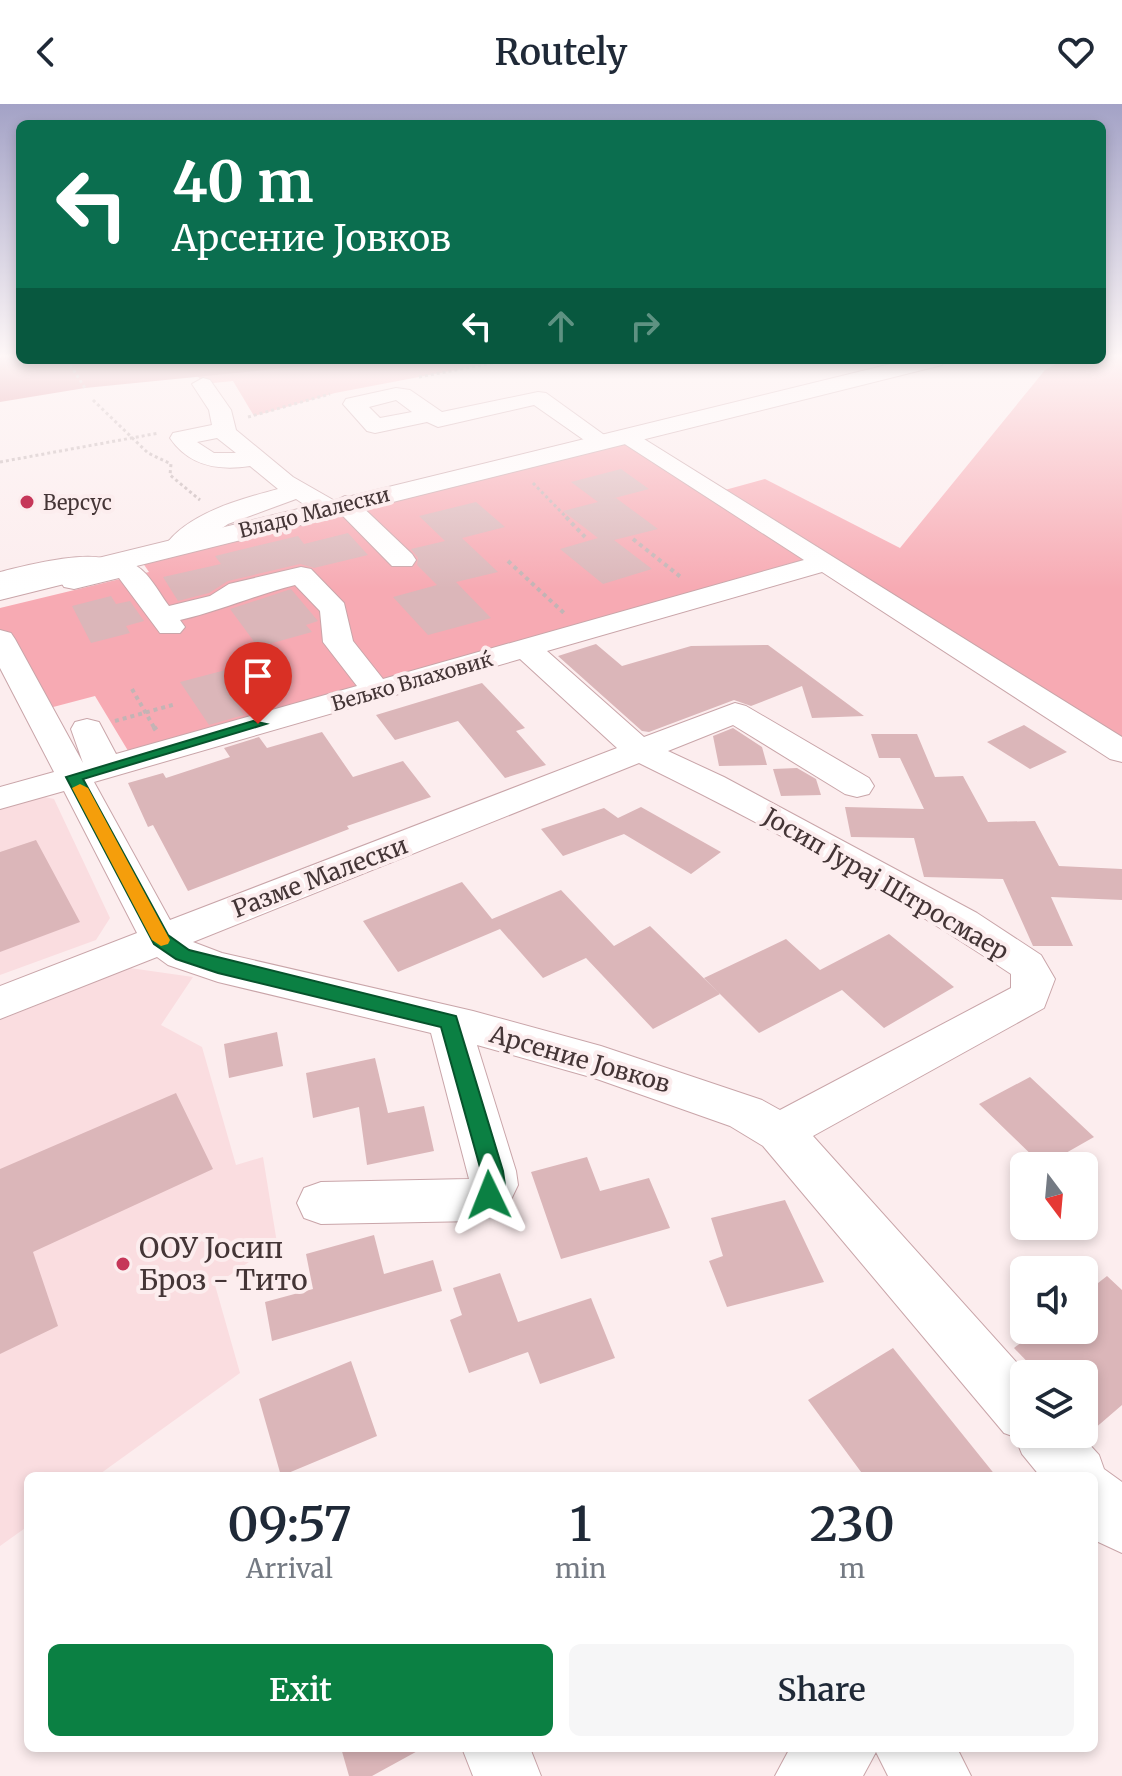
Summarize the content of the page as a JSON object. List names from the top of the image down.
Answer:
{
  "streets": {
    "main road": ["Владо Малески"],
    "street": [
      "Вељко Влаховиќ",
      "Разме Малески",
      "Јосип Јурај Штросмаер",
      "Арсение Јовков"
    ]
  },
  "crossings": [
    ["Вељко Влаховиќ", "Јосип Јурај Штросмаер"],
    ["Разме Малески", "Јосип Јурај Штросмаер"],
    ["Разме Малески", "Арсение Јовков"],
    ["Јосип Јурај Штросмаер", "Арсение Јовков"]
  ],
  "places": ["Версус", "ООУ Јосип Броз - Тито"],
  "north": "bottom",
  "page": {
    "header": "Routely",
    "turn": ["40 m", "Арсение Јовков"],
    "eta": [
      "09:57",
      "Arrival",
      "1",
      "min",
      "230",
      "m"
    ],
    "buttons": ["Exit", "Share"]
  }
}
